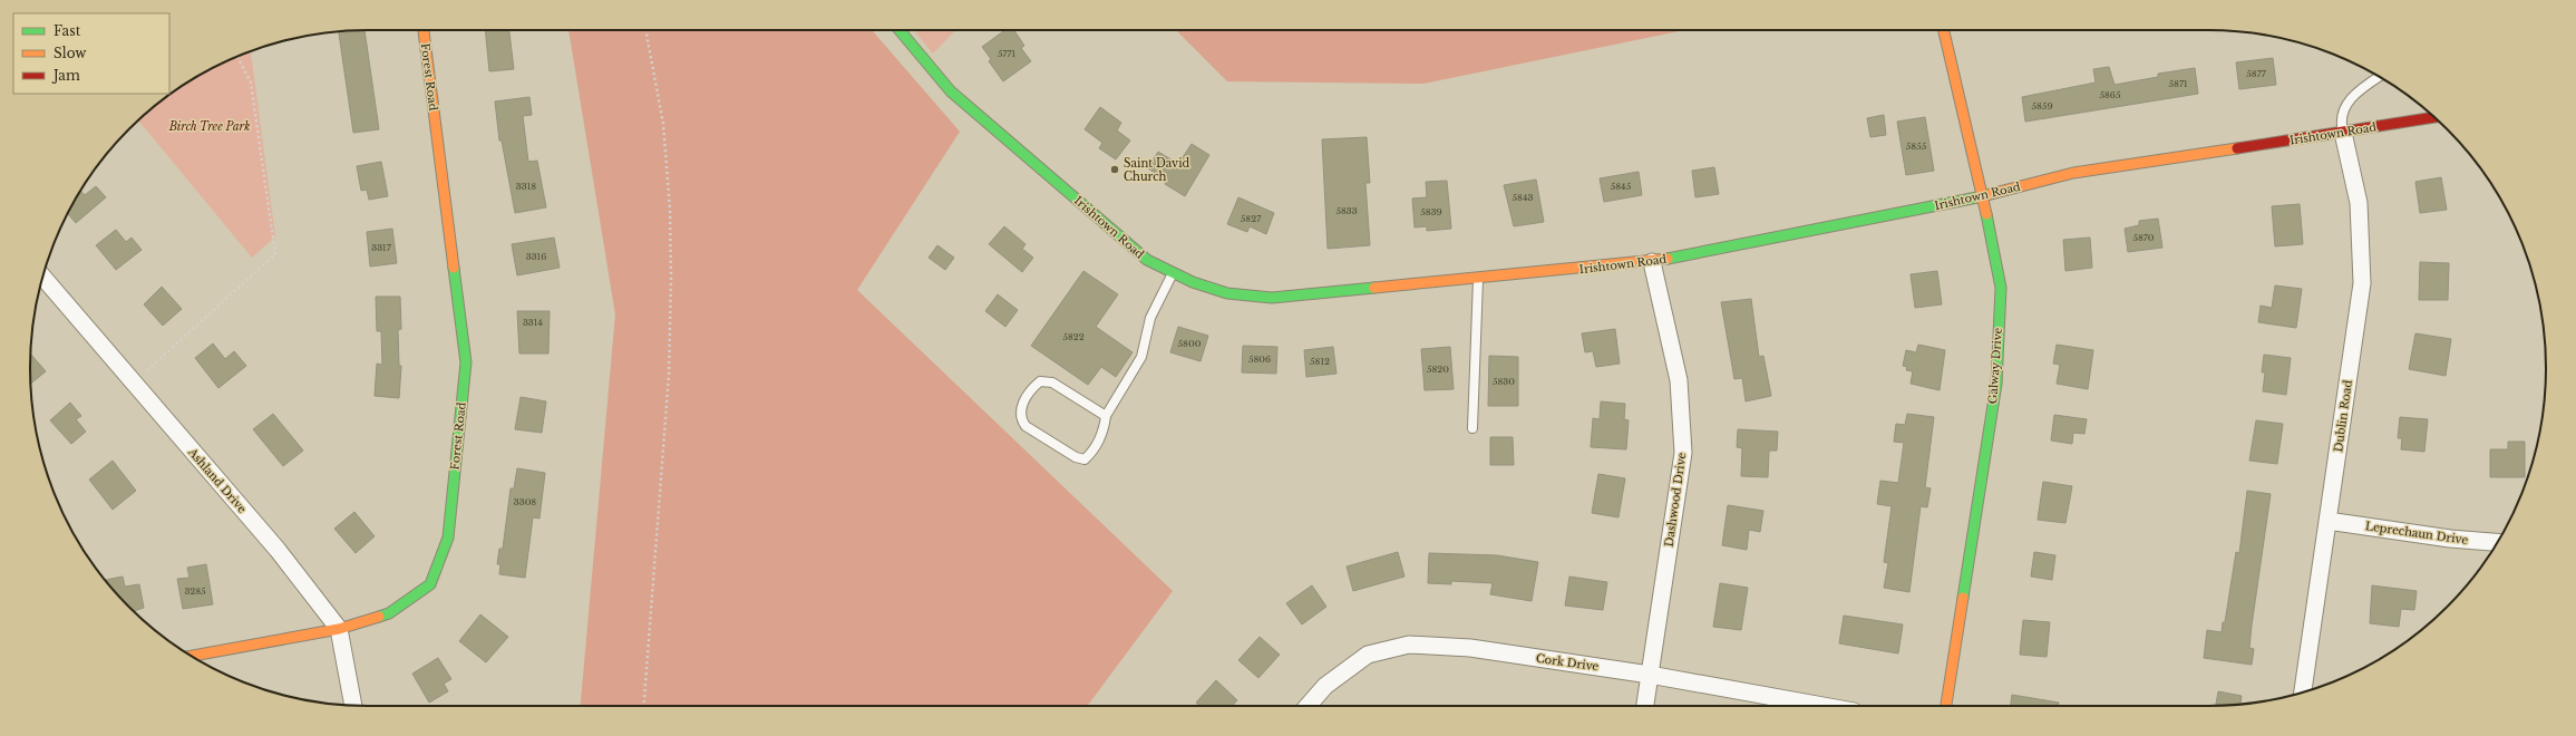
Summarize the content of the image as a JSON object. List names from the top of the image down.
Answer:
{
  "streets": {
    "street": [
      "Forest Road",
      "Irishtown Road",
      "Galway Drive",
      "Dublin Road",
      "Ashland Drive",
      "Dashwood Drive",
      "Leprechaun Drive",
      "Cork Drive"
    ]
  },
  "crossings": [
    ["Forest Road", "Ashland Drive"],
    ["Irishtown Road", "Galway Drive"],
    ["Irishtown Road", "Dublin Road"],
    ["Irishtown Road", "Dashwood Drive"],
    ["Dublin Road", "Leprechaun Drive"],
    ["Dashwood Drive", "Cork Drive"]
  ],
  "parks": ["Birch Tree Park"],
  "places": ["Saint David Church"],
  "house_numbers": [
    "5771",
    "5877",
    "5871",
    "5865",
    "5859",
    "5855",
    "3318",
    "5845",
    "5843",
    "5833",
    "5839",
    "5827",
    "5870",
    "3317",
    "3316",
    "3314",
    "5822",
    "5800",
    "5806",
    "5812",
    "5820",
    "5830",
    "3308",
    "3285"
  ],
  "legend": ["Fast", "Slow", "Jam"]
}
